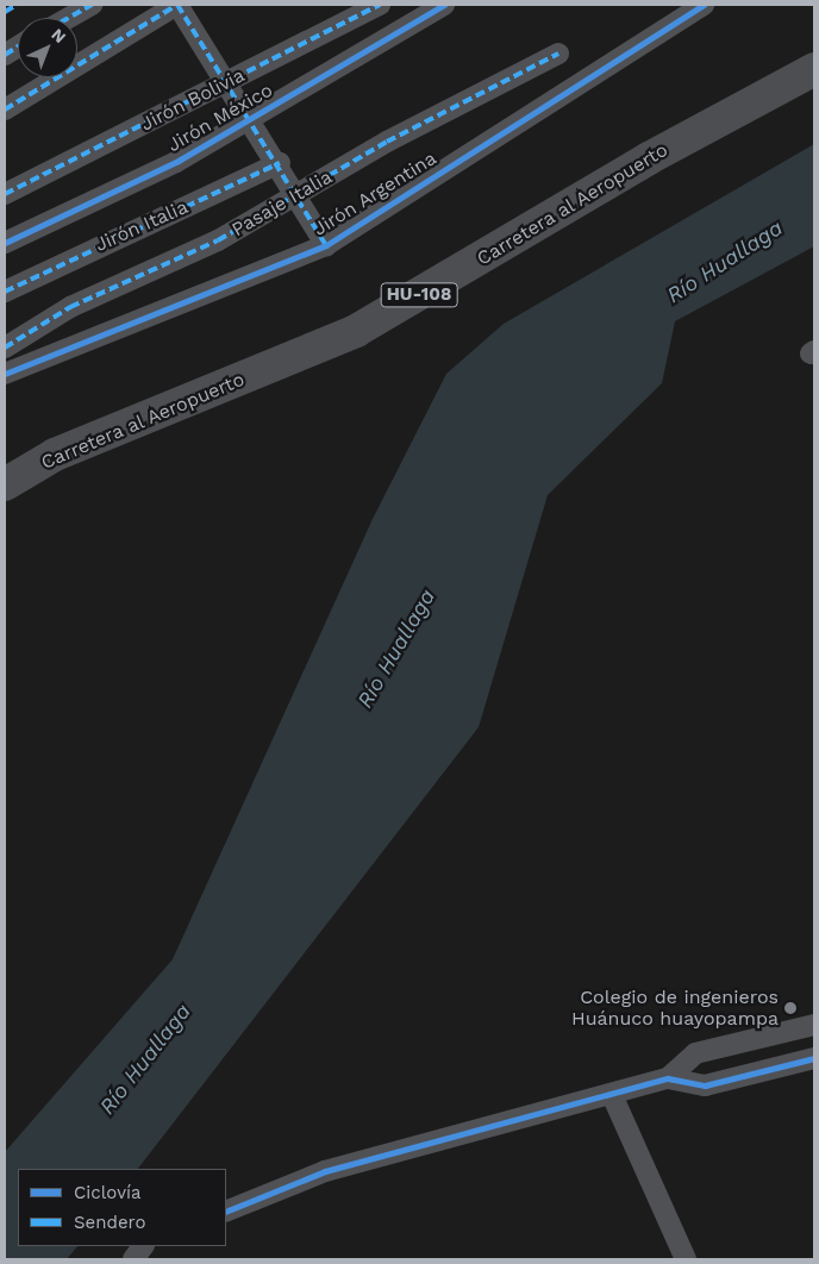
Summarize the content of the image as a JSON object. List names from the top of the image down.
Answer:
{
  "streets": {
    "main road": ["Carretera al Aeropuerto", "HU-108"],
    "street": [
      "Jirón Bolivia",
      "Jirón México",
      "Jirón Argentina",
      "Pasaje Italia",
      "Jirón Italia"
    ]
  },
  "water": ["Río Huallaga"],
  "places": ["Colegio de ingenieros Huánuco huayopampa"],
  "legend": ["Ciclovía", "Sendero"],
  "north": "top right"
}
